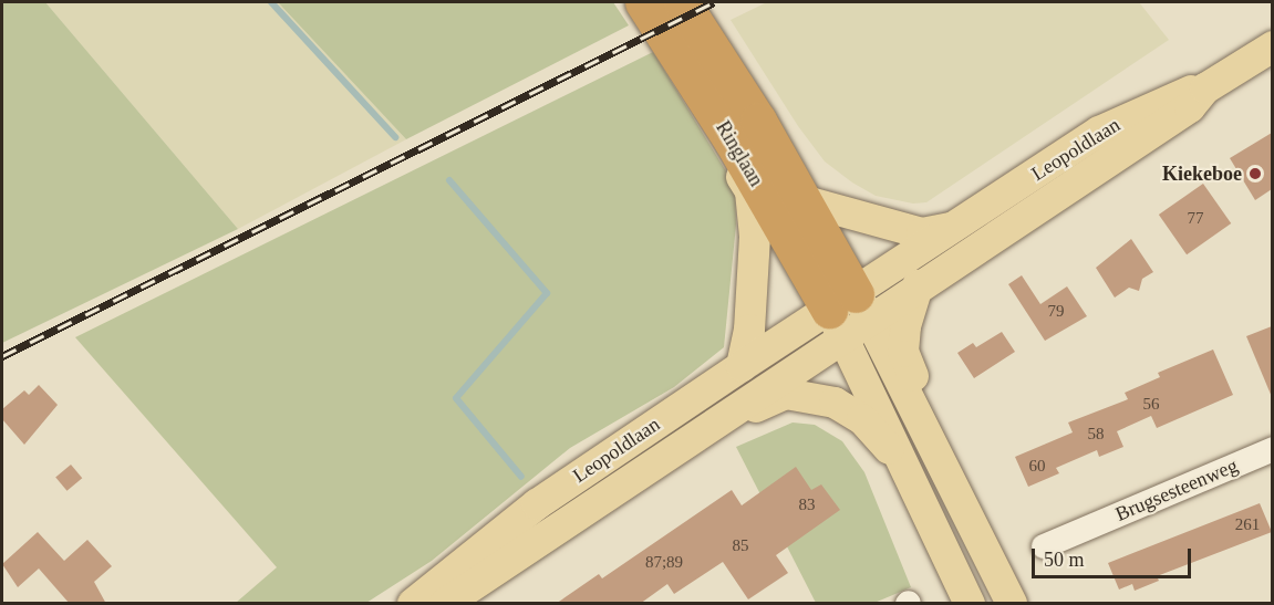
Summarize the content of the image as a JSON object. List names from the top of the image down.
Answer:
{
  "streets": {
    "highway": ["Ringlaan"],
    "main road": ["Leopoldlaan"],
    "street": ["Brugsesteenweg"]
  },
  "crossings": [
    ["Leopoldlaan", "Ringlaan"]
  ],
  "places": ["Kiekeboe"],
  "house_numbers": [
    "77",
    "79",
    "56",
    "58",
    "60",
    "83",
    "261",
    "85",
    "87;89"
  ],
  "scale_bar": "50 m"
}
